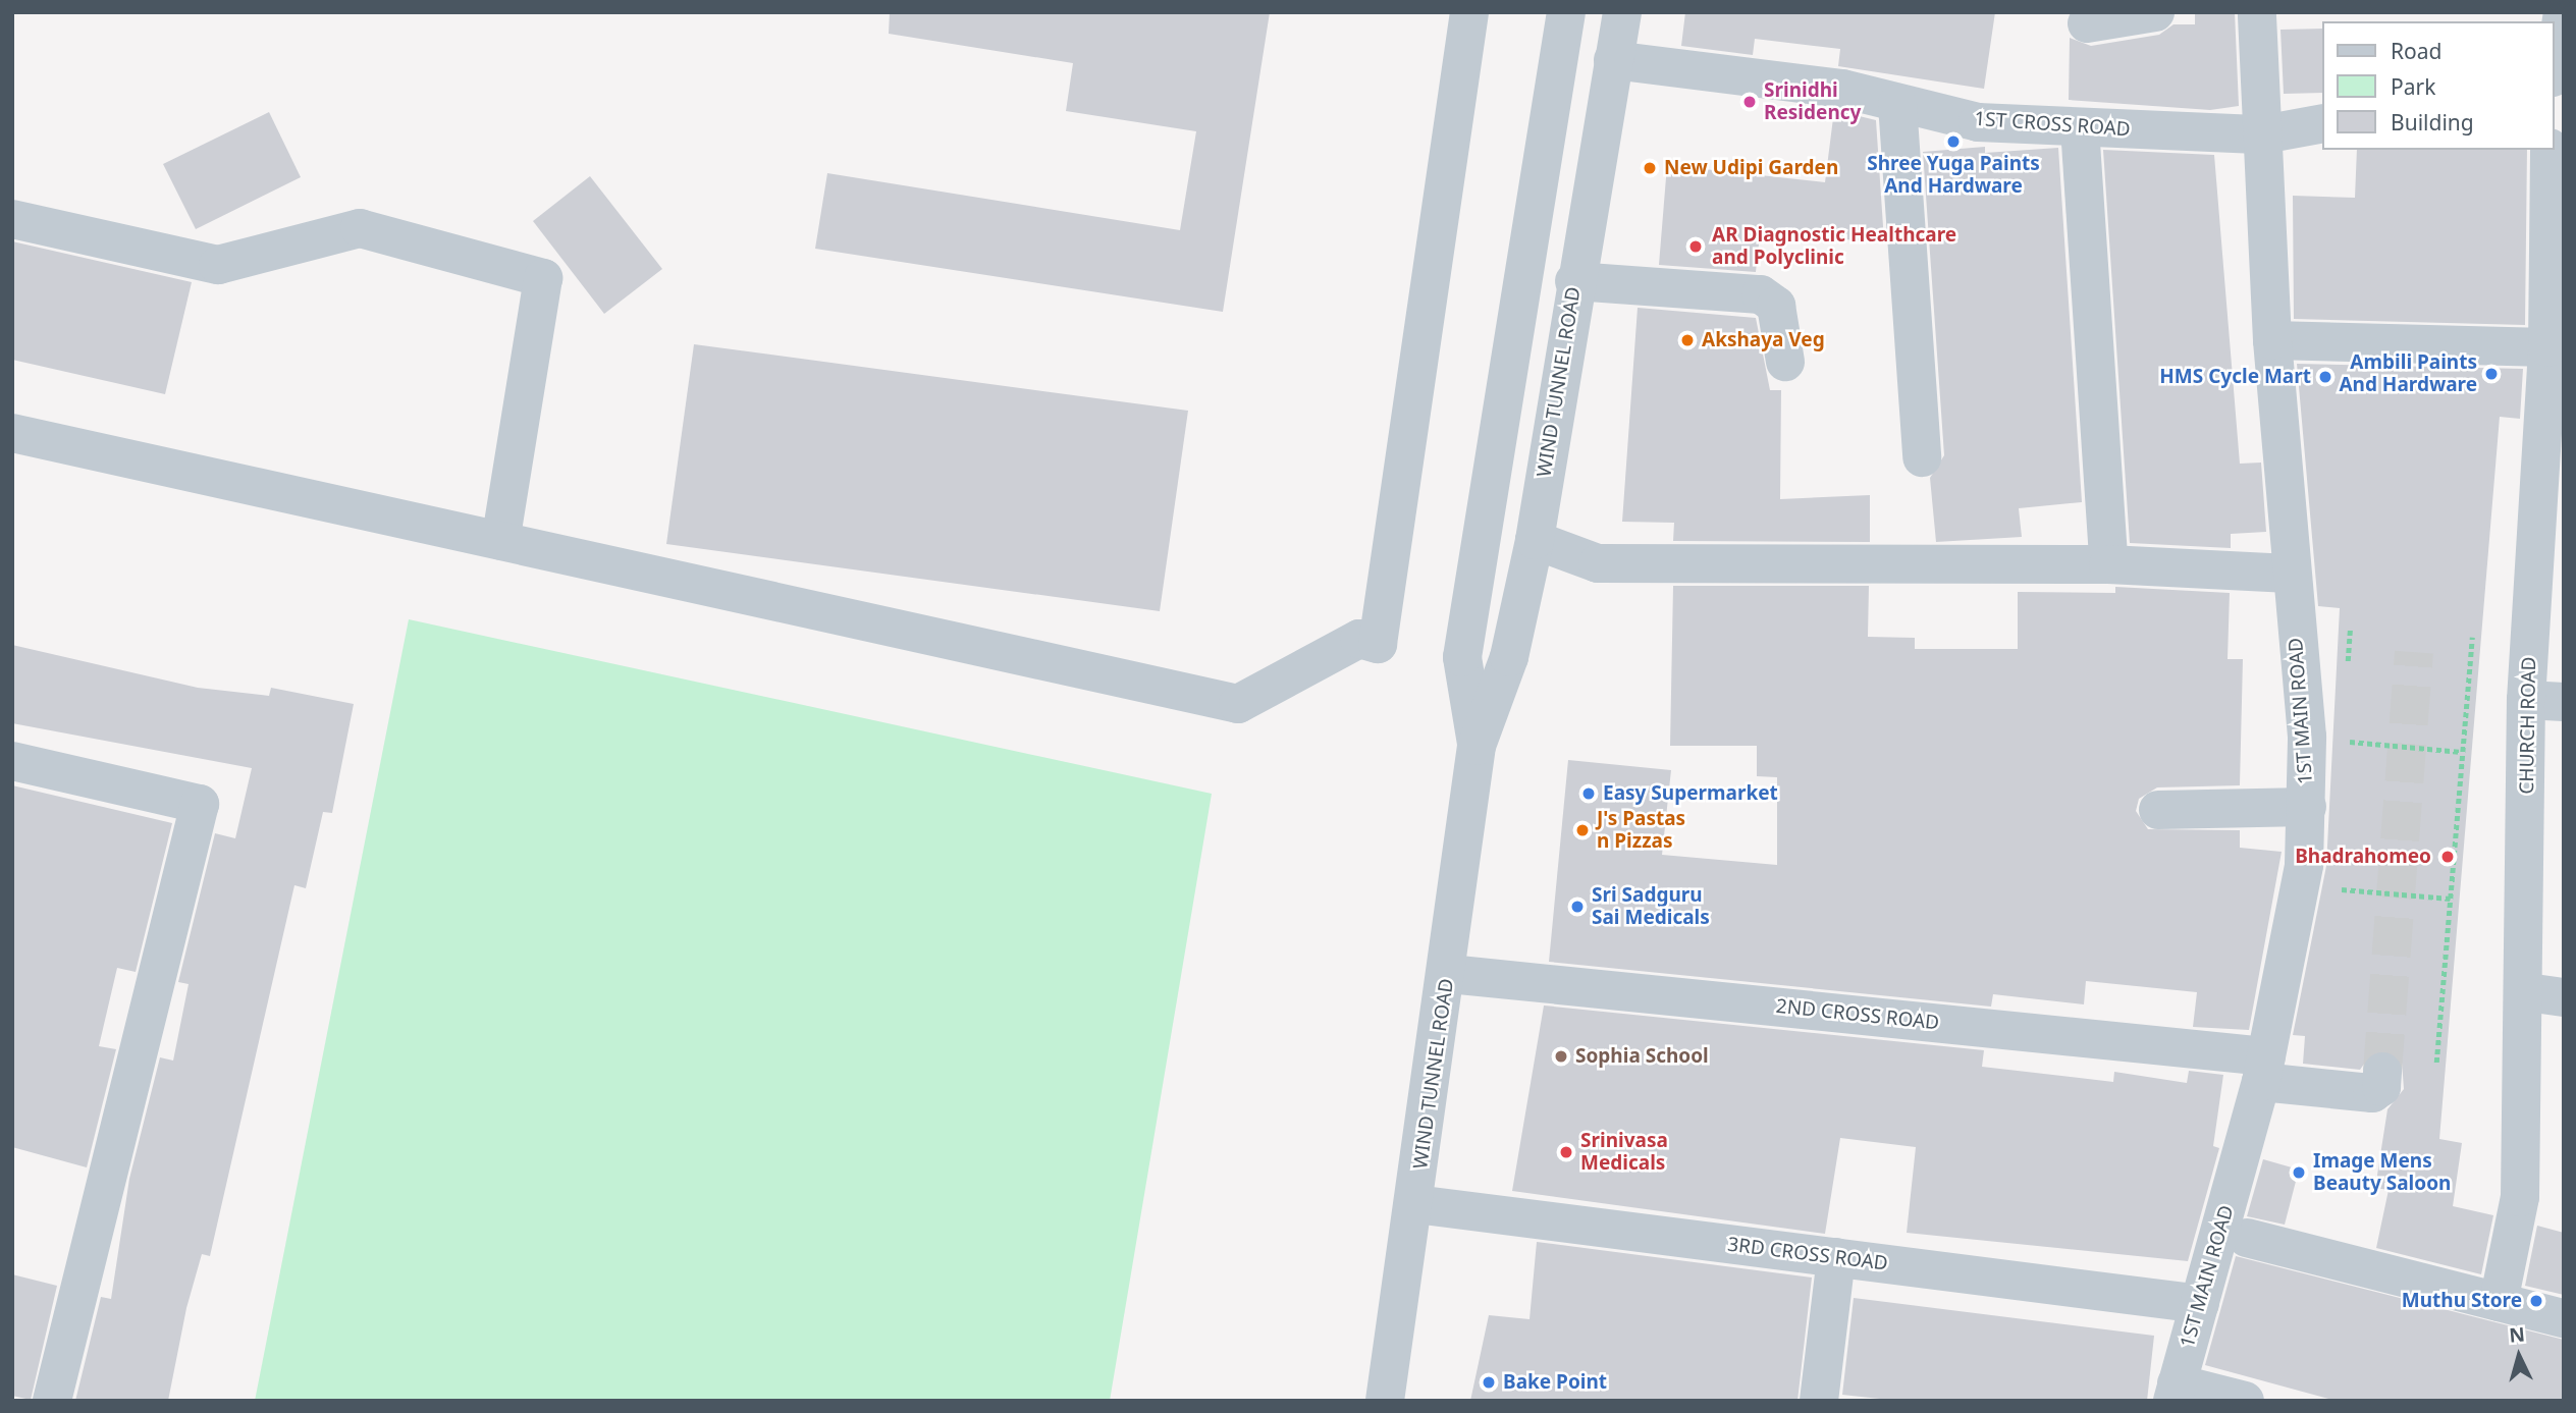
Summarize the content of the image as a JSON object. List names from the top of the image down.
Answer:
{
  "streets": {
    "street": [
      "1ST CROSS ROAD",
      "WIND TUNNEL ROAD",
      "1ST MAIN ROAD",
      "CHURCH ROAD",
      "2ND CROSS ROAD",
      "3RD CROSS ROAD"
    ]
  },
  "crossings": [
    ["1ST CROSS ROAD", "WIND TUNNEL ROAD"],
    ["1ST CROSS ROAD", "1ST MAIN ROAD"],
    ["WIND TUNNEL ROAD", "2ND CROSS ROAD"],
    ["WIND TUNNEL ROAD", "3RD CROSS ROAD"],
    ["1ST MAIN ROAD", "2ND CROSS ROAD"],
    ["1ST MAIN ROAD", "3RD CROSS ROAD"]
  ],
  "places": [
    "Srinidhi Residency",
    "Shree Yuga Paints And Hardware",
    "New Udipi Garden",
    "AR Diagnostic Healthcare and Polyclinic",
    "Akshaya Veg",
    "Ambili Paints And Hardware",
    "HMS Cycle Mart",
    "Easy Supermarket",
    "J's Pastas n Pizzas",
    "Bhadrahomeo",
    "Sri Sadguru Sai Medicals",
    "Sophia School",
    "Srinivasa Medicals",
    "Image Mens Beauty Saloon",
    "Muthu Store",
    "Bake Point"
  ],
  "legend": ["Road", "Park", "Building"],
  "north": "top"
}
